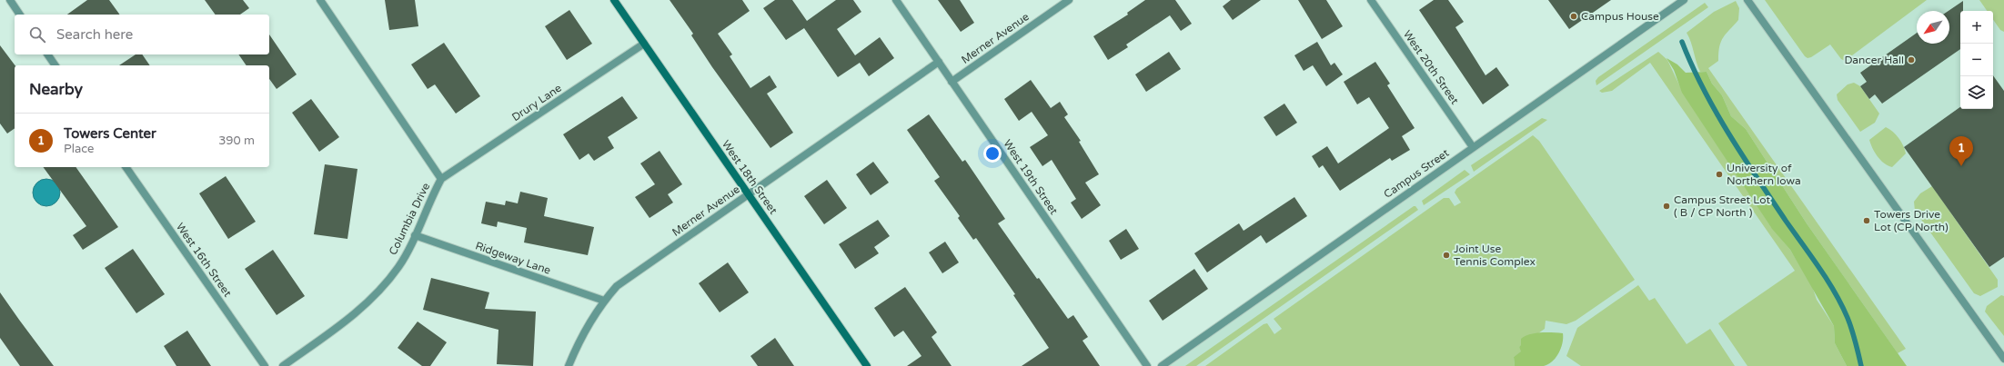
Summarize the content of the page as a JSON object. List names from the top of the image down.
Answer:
{
  "streets": {
    "main road": ["West 18th Street"],
    "street": [
      "Merner Avenue",
      "West 20th Street",
      "Drury Lane",
      "Campus Street",
      "West 19th Street",
      "Columbia Drive",
      "Ridgeway Lane",
      "West 16th Street"
    ]
  },
  "crossings": [
    ["Merner Avenue", "West 18th Street"],
    ["Merner Avenue", "West 19th Street"],
    ["Merner Avenue", "Ridgeway Lane"],
    ["West 20th Street", "Campus Street"],
    ["Drury Lane", "West 18th Street"],
    ["Drury Lane", "Columbia Drive"],
    ["Columbia Drive", "Ridgeway Lane"]
  ],
  "places": [
    "Campus House",
    "Dancer Hall",
    "University of Northern Iowa",
    "Campus Street Lot ( B / CP North )",
    "Towers Drive Lot (CP North)",
    "Joint Use Tennis Complex"
  ],
  "north": "bottom left",
  "page": {
    "map_buttons": ["+", "−"],
    "search": "Search here",
    "heading": "Nearby",
    "list": [
      {
        "mark": "1",
        "name": "Towers Center",
        "note": "Place",
        "value": "390 m"
      }
    ],
    "pins": "1"
  }
}
